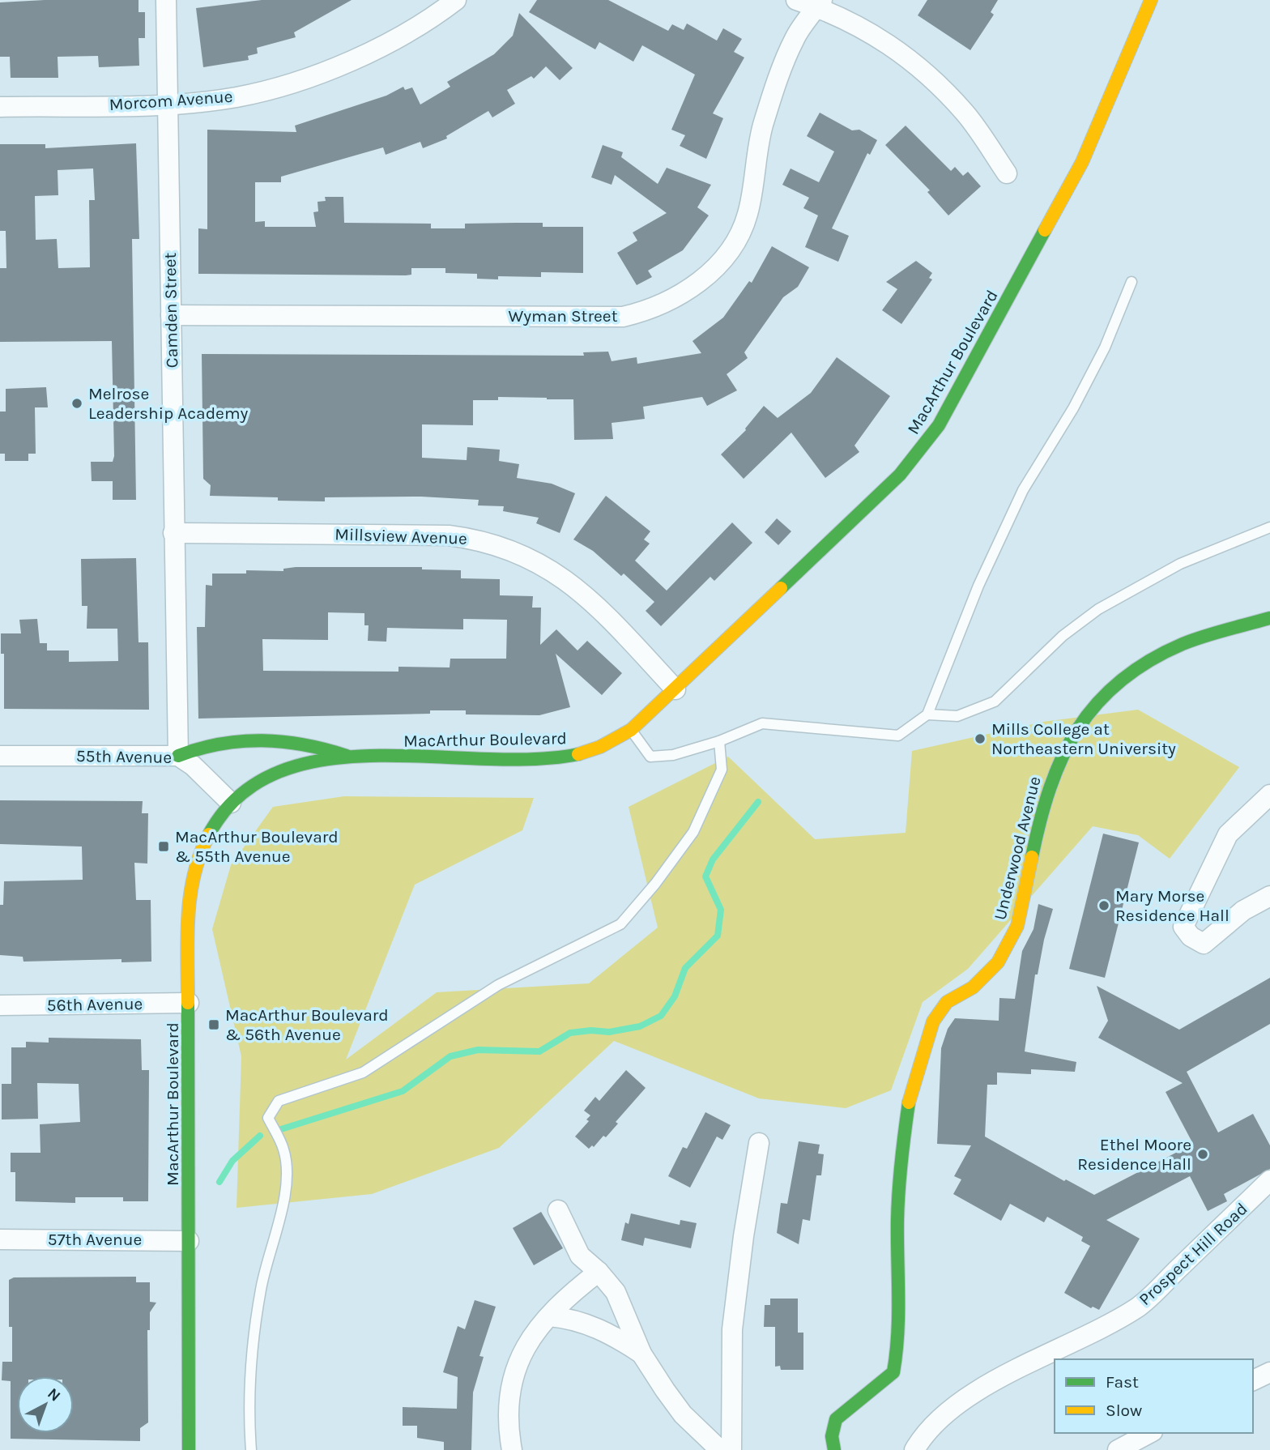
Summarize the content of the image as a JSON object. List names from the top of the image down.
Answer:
{
  "streets": {
    "main road": ["MacArthur Boulevard", "Underwood Avenue"],
    "street": [
      "Morcom Avenue",
      "Camden Street",
      "Wyman Street",
      "Millsview Avenue",
      "55th Avenue",
      "56th Avenue",
      "57th Avenue",
      "Prospect Hill Road"
    ]
  },
  "crossings": [
    ["Morcom Avenue", "Camden Street"],
    ["Camden Street", "Wyman Street"],
    ["Camden Street", "Millsview Avenue"],
    ["Camden Street", "55th Avenue"],
    ["MacArthur Boulevard", "Millsview Avenue"],
    ["MacArthur Boulevard", "55th Avenue"],
    ["MacArthur Boulevard", "56th Avenue"],
    ["MacArthur Boulevard", "57th Avenue"]
  ],
  "places": {
    "other": [
      "Melrose Leadership Academy",
      "Mills College at Northeastern University",
      "Mary Morse Residence Hall",
      "Ethel Moore Residence Hall"
    ],
    "transit": ["MacArthur Boulevard & 55th Avenue", "MacArthur Boulevard & 56th Avenue"]
  },
  "legend": ["Fast", "Slow"],
  "north": "top right"
}
